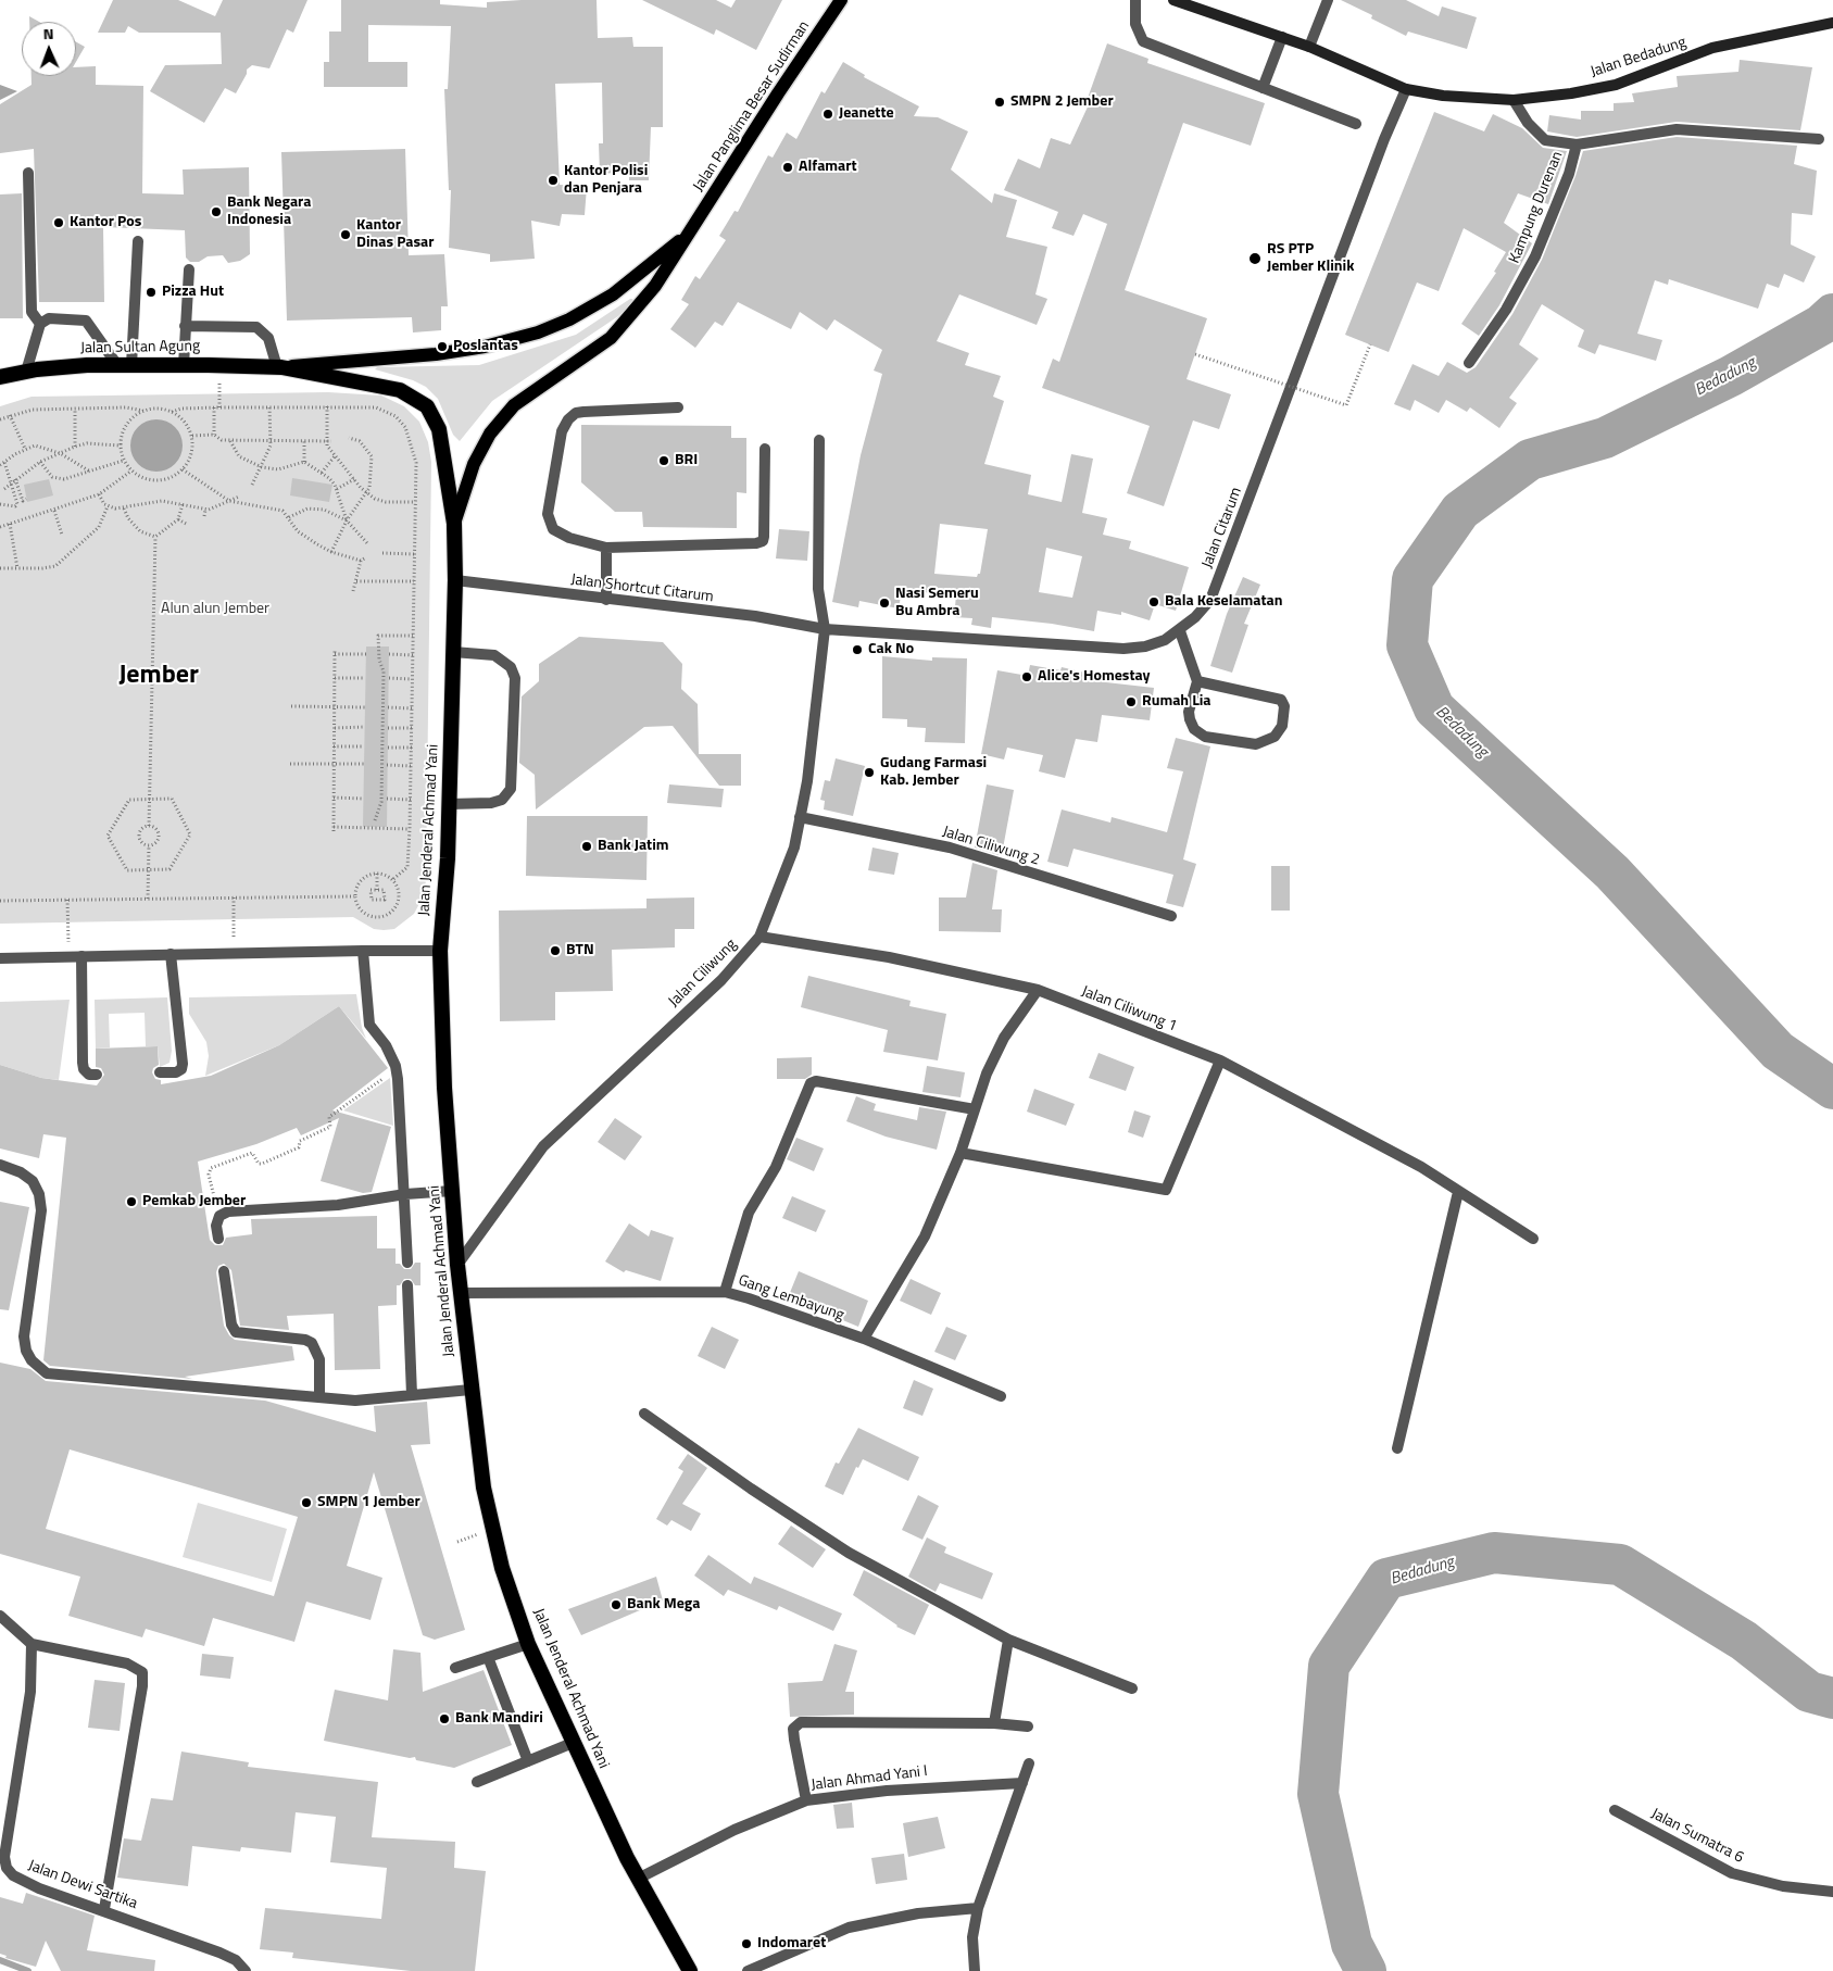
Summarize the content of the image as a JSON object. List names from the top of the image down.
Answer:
{
  "streets": {
    "highway": ["Jalan Sultan Agung", "Jalan Jenderal Achmad Yani"],
    "main road": ["Jalan Bedadung", "Jalan Panglima Besar Sudirman"],
    "street": [
      "Kampung Durenan",
      "Jalan Citarum",
      "Jalan Shortcut Citarum",
      "Jalan Ciliwung 2",
      "Jalan Ciliwung",
      "Jalan Ciliwung 1",
      "Gang Lembayung",
      "Jalan Ahmad Yani I",
      "Jalan Sumatra 6",
      "Jalan Dewi Sartika"
    ]
  },
  "crossings": [
    ["Jalan Bedadung", "Kampung Durenan"],
    ["Jalan Bedadung", "Jalan Citarum"],
    ["Jalan Panglima Besar Sudirman", "Jalan Sultan Agung"],
    ["Jalan Panglima Besar Sudirman", "Jalan Jenderal Achmad Yani"],
    ["Jalan Sultan Agung", "Jalan Jenderal Achmad Yani"],
    ["Jalan Citarum", "Jalan Shortcut Citarum"],
    ["Jalan Citarum", "Jalan Ciliwung"],
    ["Jalan Shortcut Citarum", "Jalan Jenderal Achmad Yani"],
    ["Jalan Shortcut Citarum", "Jalan Ciliwung"],
    ["Jalan Jenderal Achmad Yani", "Jalan Ciliwung"],
    ["Jalan Jenderal Achmad Yani", "Gang Lembayung"],
    ["Jalan Jenderal Achmad Yani", "Jalan Ahmad Yani I"],
    ["Jalan Ciliwung 2", "Jalan Ciliwung"],
    ["Jalan Ciliwung", "Jalan Ciliwung 1"]
  ],
  "districts": ["Jember"],
  "water": ["Bedadung"],
  "parks": ["Alun alun Jember"],
  "places": [
    "SMPN 2 Jember",
    "Jeanette",
    "Alfamart",
    "Kantor Polisi dan Penjara",
    "Bank Negara Indonesia",
    "Kantor Pos",
    "Kantor Dinas Pasar",
    "RS PTP Jember Klinik",
    "Pizza Hut",
    "Poslantas",
    "BRI",
    "Bala Keselamatan",
    "Nasi Semeru Bu Ambra",
    "Cak No",
    "Alice's Homestay",
    "Rumah Lia",
    "Gudang Farmasi Kab. Jember",
    "Bank Jatim",
    "BTN",
    "Pemkab Jember",
    "SMPN 1 Jember",
    "Bank Mega",
    "Bank Mandiri",
    "Indomaret"
  ],
  "north": "top"
}
